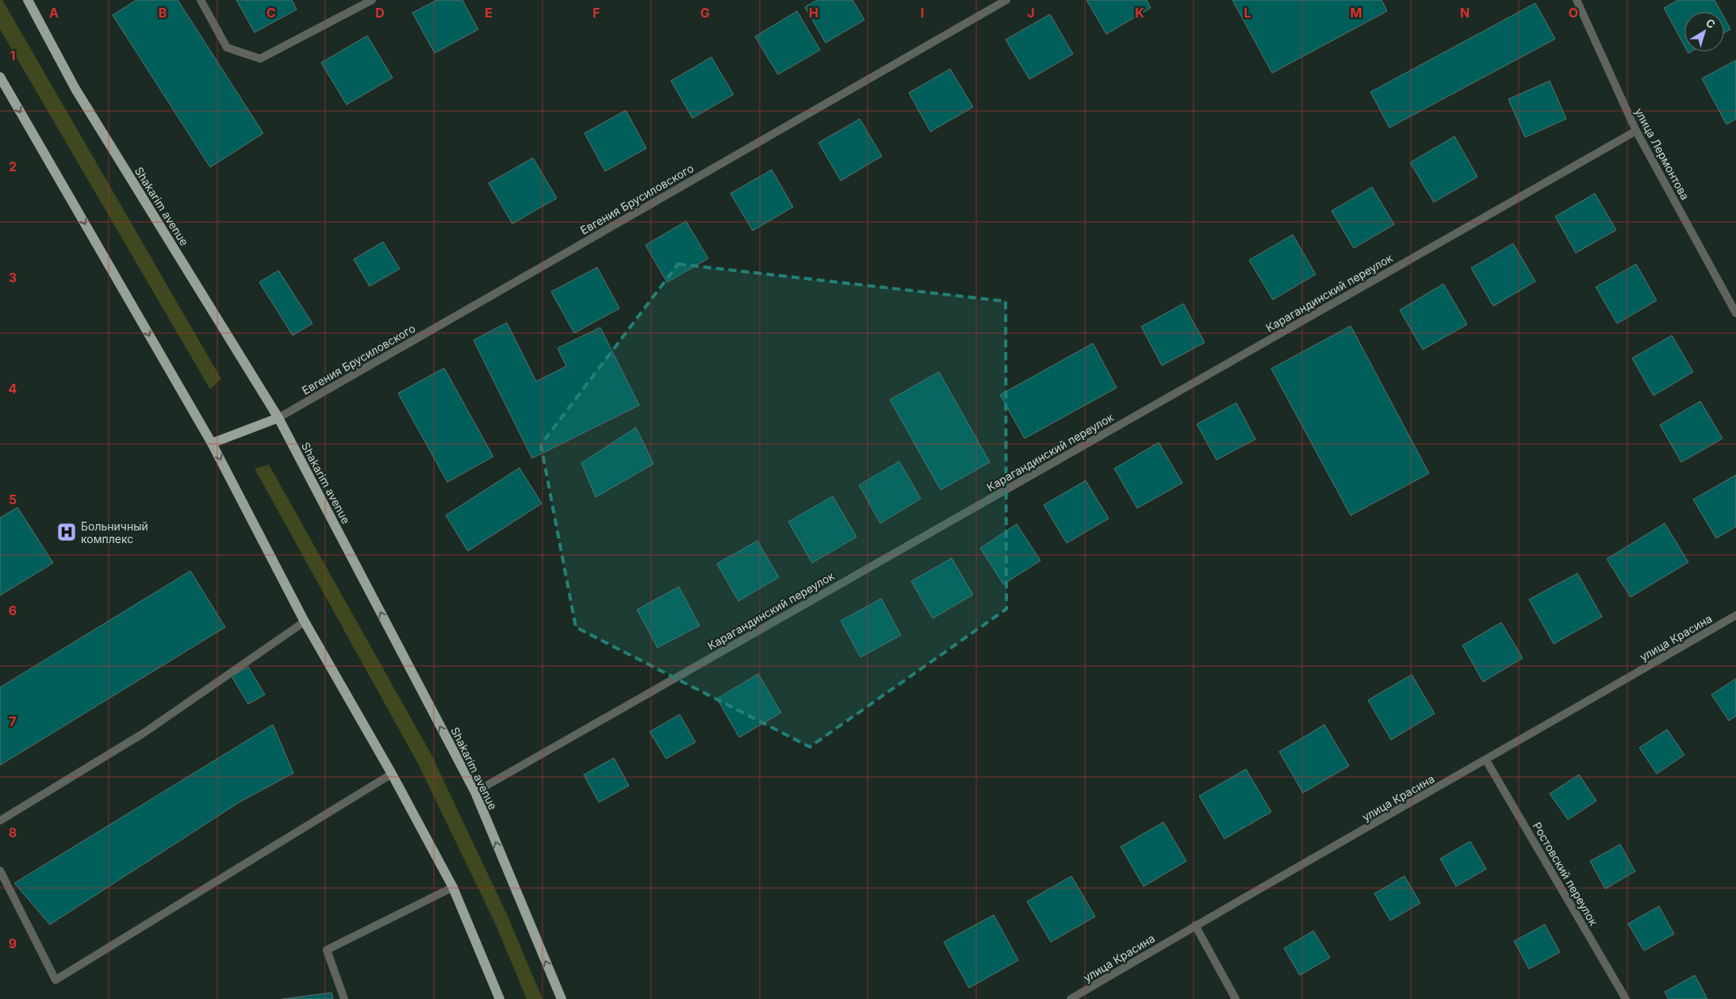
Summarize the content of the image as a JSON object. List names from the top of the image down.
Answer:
{
  "streets": {
    "main road": ["Shakarim avenue"],
    "street": [
      "улица Лермонтова",
      "Евгения Брусиловского",
      "Карагандинский переулок",
      "улица Красина",
      "Ростовский переулок"
    ]
  },
  "crossings": [
    ["улица Лермонтова", "Карагандинский переулок"],
    ["Евгения Брусиловского", "Shakarim avenue"],
    ["Shakarim avenue", "Карагандинский переулок"],
    ["улица Красина", "Ростовский переулок"]
  ],
  "places": {
    "hospital": ["Больничный комплекс"]
  },
  "north": "top right",
  "grid": {
    "columns": [
      "A",
      "B",
      "C",
      "D",
      "E",
      "F",
      "G",
      "H",
      "I",
      "J",
      "K",
      "L",
      "M",
      "N",
      "O"
    ],
    "rows": [
      "1",
      "2",
      "3",
      "4",
      "5",
      "6",
      "7",
      "8",
      "9"
    ]
  }
}
